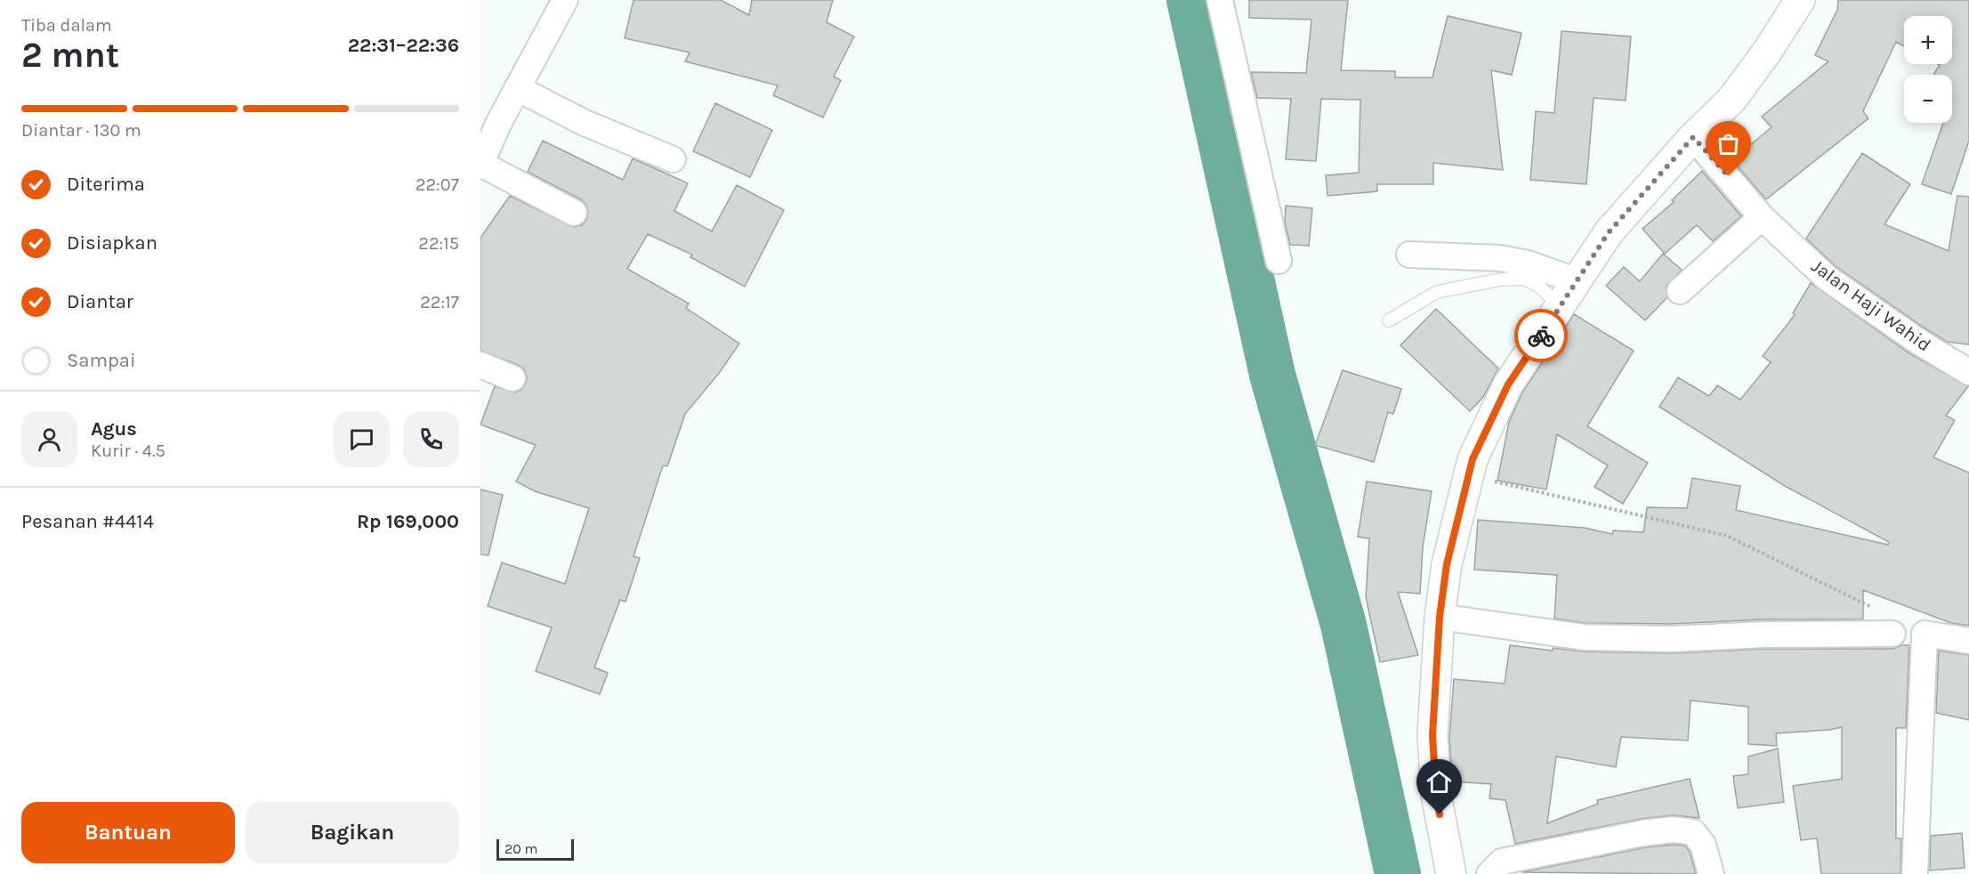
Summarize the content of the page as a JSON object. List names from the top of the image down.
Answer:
{
  "streets": {
    "street": ["Jalan Haji Wahid"]
  },
  "scale_bar": "20 m",
  "page": {
    "heading": ["2 mnt", "Tiba dalam", "22:31–22:36"],
    "panel": [
      "Agus",
      "Kurir · 4.5",
      "Pesanan #4414",
      "Rp 169,000"
    ],
    "map_buttons": ["+", "−"],
    "bar": "Diantar · 130 m",
    "list": [
      ["Diterima", "22:07"],
      ["Disiapkan", "22:15"],
      ["Diantar", "22:17"],
      "Sampai"
    ],
    "buttons": ["Bantuan", "Bagikan"],
    "scale": "20 m"
  }
}
